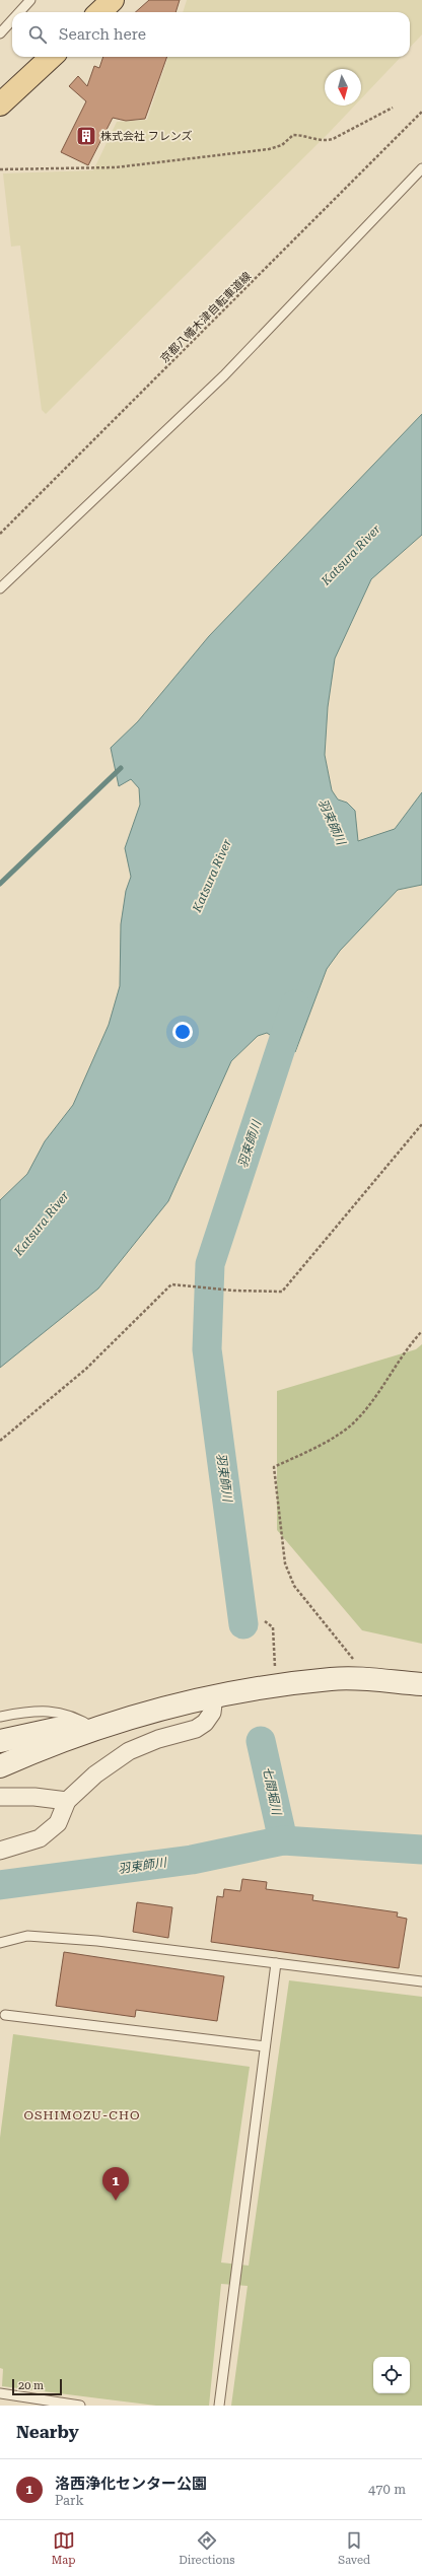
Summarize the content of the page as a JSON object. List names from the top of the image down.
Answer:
{
  "streets": {
    "path": ["京都八幡木津自転車道線"]
  },
  "districts": ["OSHIMOZU-CHO"],
  "water": ["Katsura River", "羽束師川", "七間堀川"],
  "places": {
    "building": ["株式会社 フレンズ"]
  },
  "scale_bar": "20 m",
  "north": "bottom",
  "page": {
    "search": "Search here",
    "pins": "1",
    "scale": "20 m",
    "heading": "Nearby",
    "list": [
      {
        "mark": "1",
        "name": "洛西浄化センター公園",
        "note": "Park",
        "value": "470 m"
      }
    ],
    "nav": ["Map", "Directions", "Saved"]
  }
}
